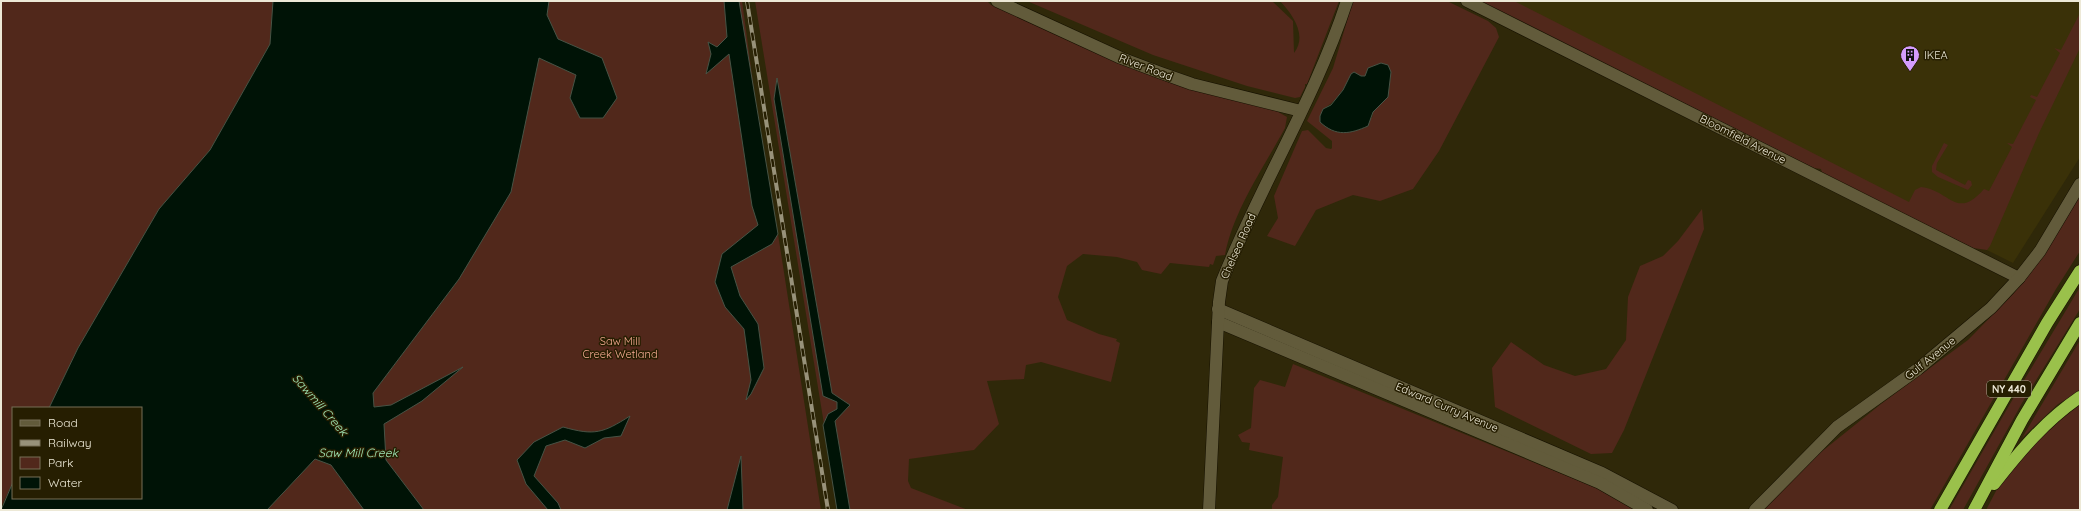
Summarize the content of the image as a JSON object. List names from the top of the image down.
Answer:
{
  "streets": {
    "highway": ["NY 440"],
    "street": [
      "River Road",
      "Bloomfield Avenue",
      "Chelsea Road",
      "Gulf Avenue",
      "Edward Curry Avenue"
    ]
  },
  "crossings": [
    ["River Road", "Chelsea Road"],
    ["Bloomfield Avenue", "Gulf Avenue"],
    ["Chelsea Road", "Edward Curry Avenue"]
  ],
  "water": ["Sawmill Creek", "Saw Mill Creek"],
  "parks": ["Saw Mill Creek Wetland"],
  "places": {
    "building": ["IKEA"]
  },
  "legend": [
    "Road",
    "Railway",
    "Park",
    "Water"
  ]
}
